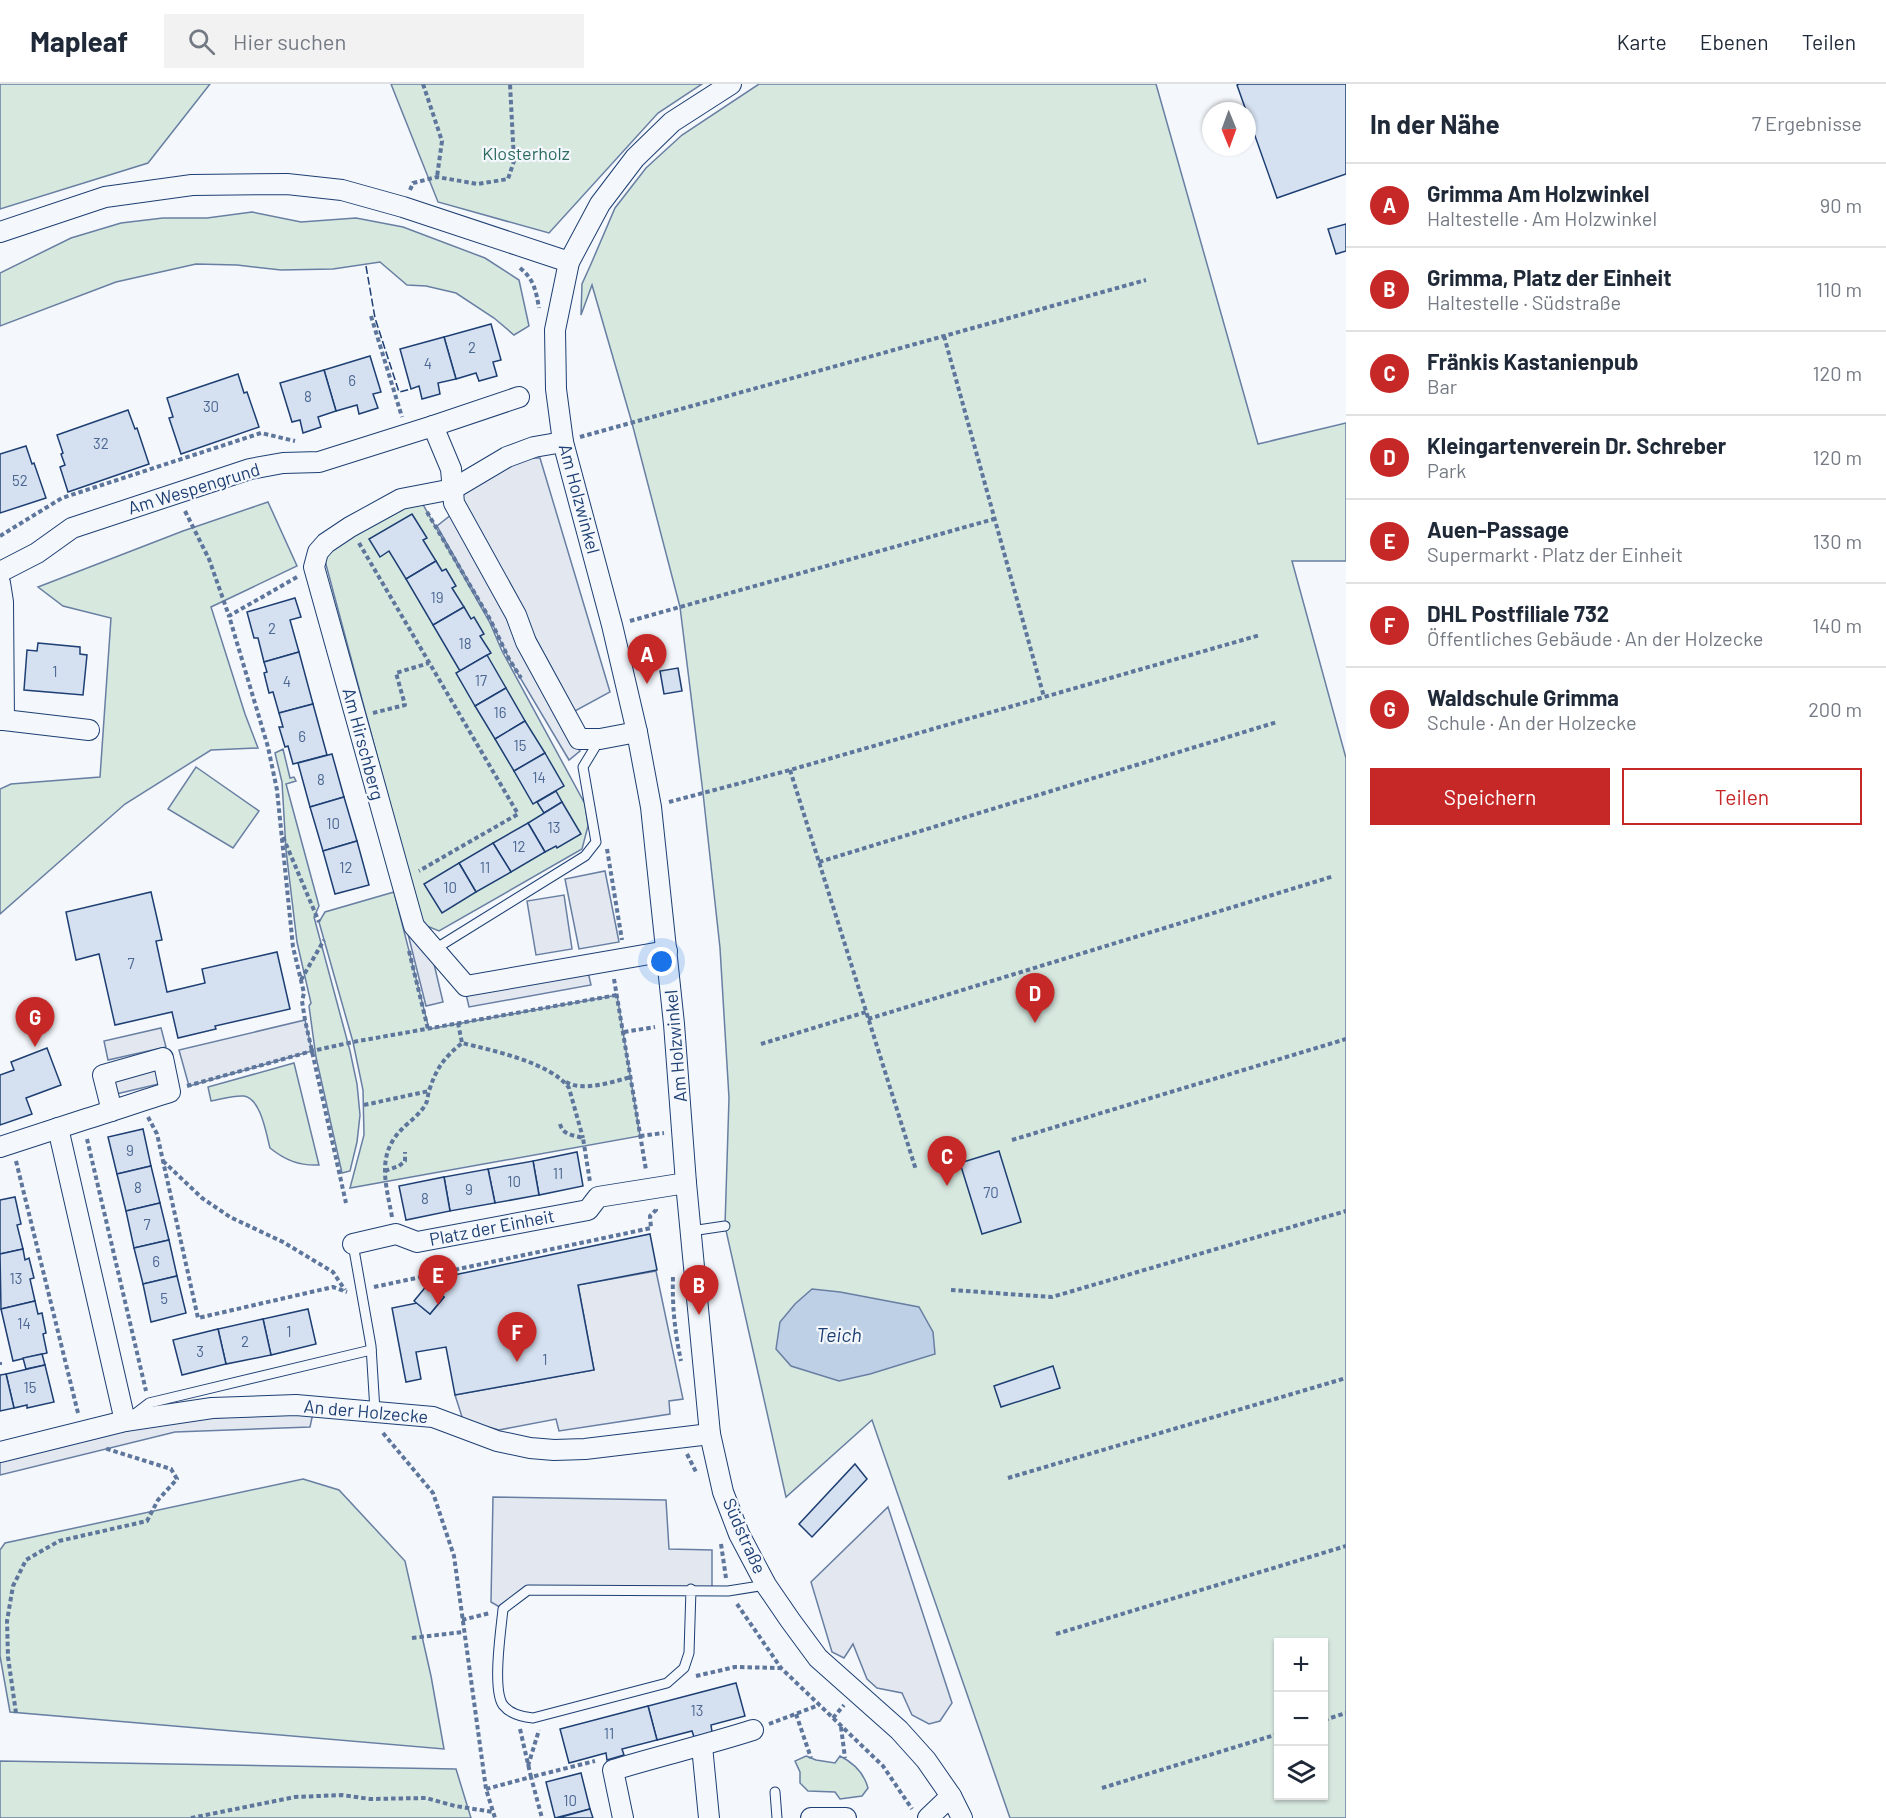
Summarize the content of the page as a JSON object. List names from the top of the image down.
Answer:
{
  "streets": {
    "street": [
      "Am Wespengrund",
      "Am Holzwinkel",
      "Am Hirschberg",
      "Platz der Einheit",
      "An der Holzecke",
      "Südstraße"
    ]
  },
  "crossings": [
    ["Am Holzwinkel", "Am Hirschberg"],
    ["Am Holzwinkel", "Platz der Einheit"],
    ["Am Holzwinkel", "Südstraße"],
    ["Platz der Einheit", "An der Holzecke"],
    ["Platz der Einheit", "Südstraße"],
    ["An der Holzecke", "Südstraße"]
  ],
  "water": ["Teich"],
  "parks": ["Klosterholz"],
  "house_numbers": [
    "2",
    "4",
    "6",
    "8",
    "30",
    "32",
    "52",
    "19",
    "2",
    "18",
    "1",
    "17",
    "4",
    "16",
    "6",
    "15",
    "14",
    "8",
    "10",
    "13",
    "12",
    "12",
    "11",
    "10",
    "7",
    "9",
    "11",
    "10",
    "8",
    "9",
    "70",
    "8",
    "7",
    "6",
    "13",
    "5",
    "14",
    "1",
    "2",
    "3",
    "1",
    "15",
    "13",
    "11",
    "10"
  ],
  "north": "bottom",
  "page": {
    "header": "Mapleaf",
    "search": "Hier suchen",
    "nav": ["Karte", "Ebenen", "Teilen"],
    "heading": ["In der Nähe", "7 Ergebnisse"],
    "list": [
      {
        "mark": "A",
        "name": "Grimma Am Holzwinkel",
        "note": "Haltestelle · Am Holzwinkel",
        "value": "90 m"
      },
      {
        "mark": "B",
        "name": "Grimma, Platz der Einheit",
        "note": "Haltestelle · Südstraße",
        "value": "110 m"
      },
      {
        "mark": "C",
        "name": "Fränkis Kastanienpub",
        "note": "Bar",
        "value": "120 m"
      },
      {
        "mark": "D",
        "name": "Kleingartenverein Dr. Schreber",
        "note": "Park",
        "value": "120 m"
      },
      {
        "mark": "E",
        "name": "Auen-Passage",
        "note": "Supermarkt · Platz der Einheit",
        "value": "130 m"
      },
      {
        "mark": "F",
        "name": "DHL Postfiliale 732",
        "note": "Öffentliches Gebäude · An der Holzecke",
        "value": "140 m"
      },
      {
        "mark": "G",
        "name": "Waldschule Grimma",
        "note": "Schule · An der Holzecke",
        "value": "200 m"
      }
    ],
    "pins": [
      "A",
      "D",
      "G",
      "C",
      "E",
      "B",
      "F"
    ],
    "buttons": ["Speichern", "Teilen"],
    "map_buttons": ["+", "−"]
  }
}
